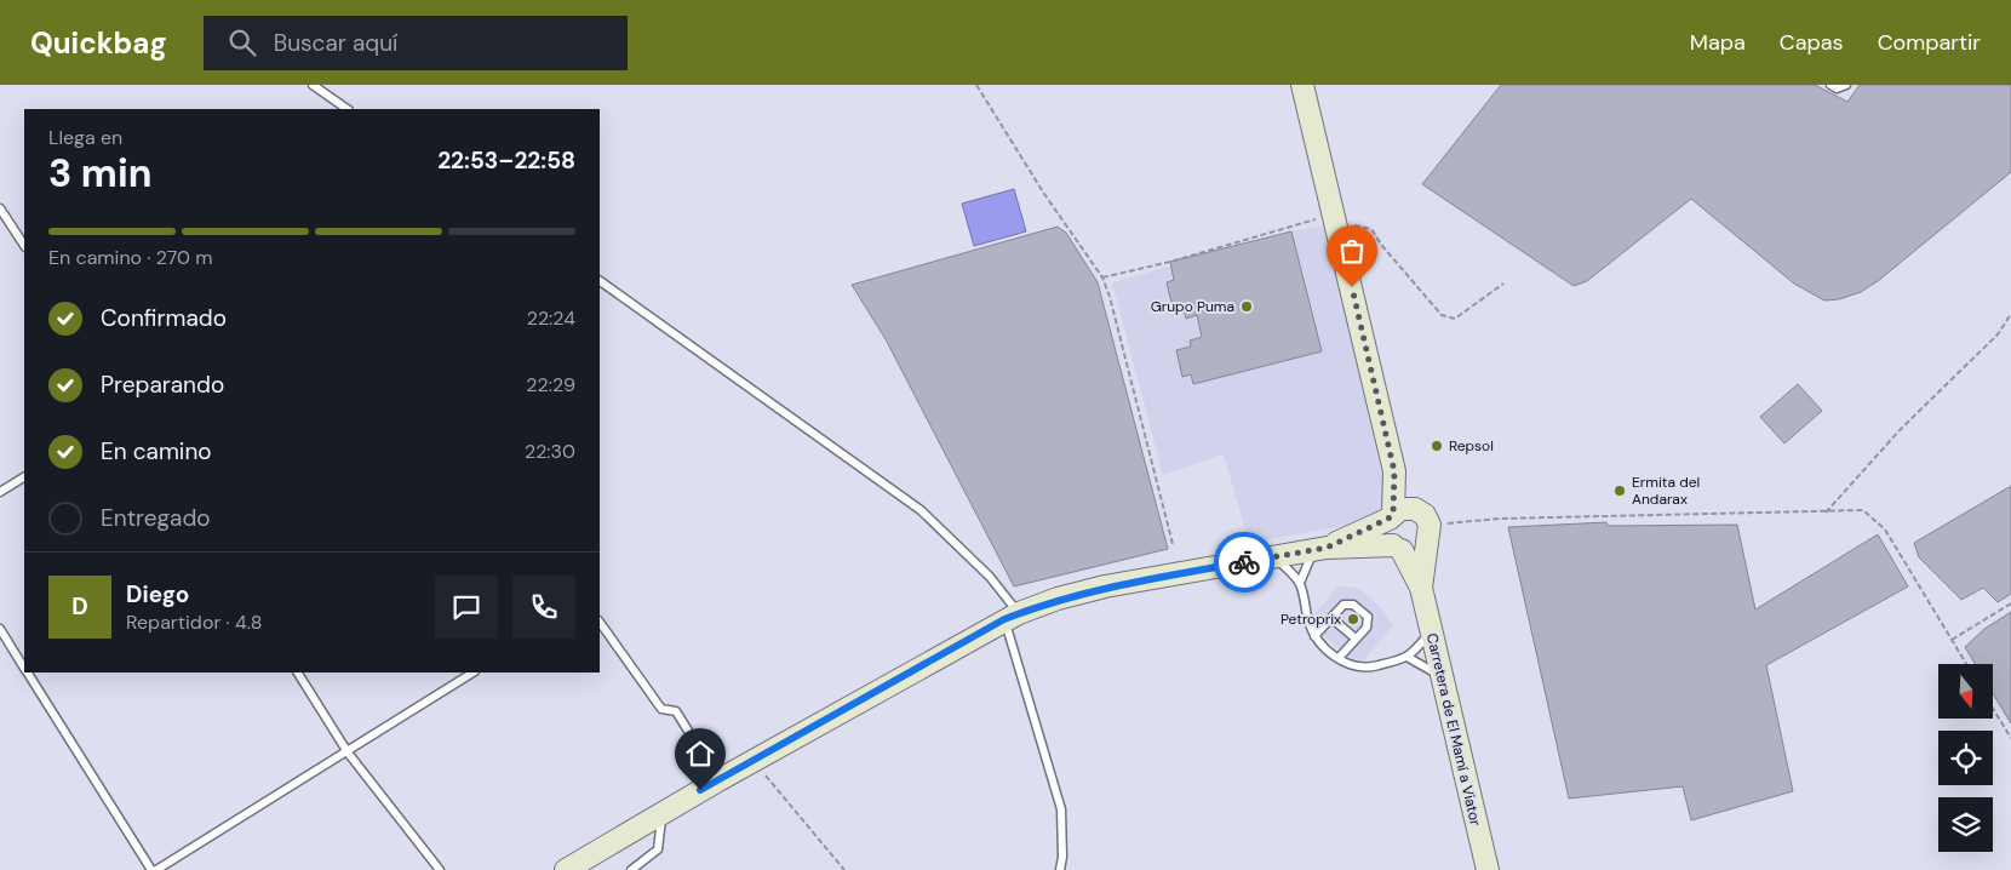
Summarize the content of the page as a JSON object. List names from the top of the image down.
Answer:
{
  "streets": {
    "street": ["Carretera de El Mamí a Viator"]
  },
  "places": [
    "Grupo Puma",
    "Repsol",
    "Ermita del Andarax",
    "Petroprix"
  ],
  "north": "bottom",
  "page": {
    "header": "Quickbag",
    "search": "Buscar aquí",
    "nav": ["Mapa", "Capas", "Compartir"],
    "heading": ["3 min", "Llega en", "22:53–22:58"],
    "panel": ["Diego", "Repartidor · 4.8"],
    "bar": "En camino · 270 m",
    "list": [
      ["Confirmado", "22:24"],
      ["Preparando", "22:29"],
      ["En camino", "22:30"],
      "Entregado"
    ],
    "round": "D"
  }
}
